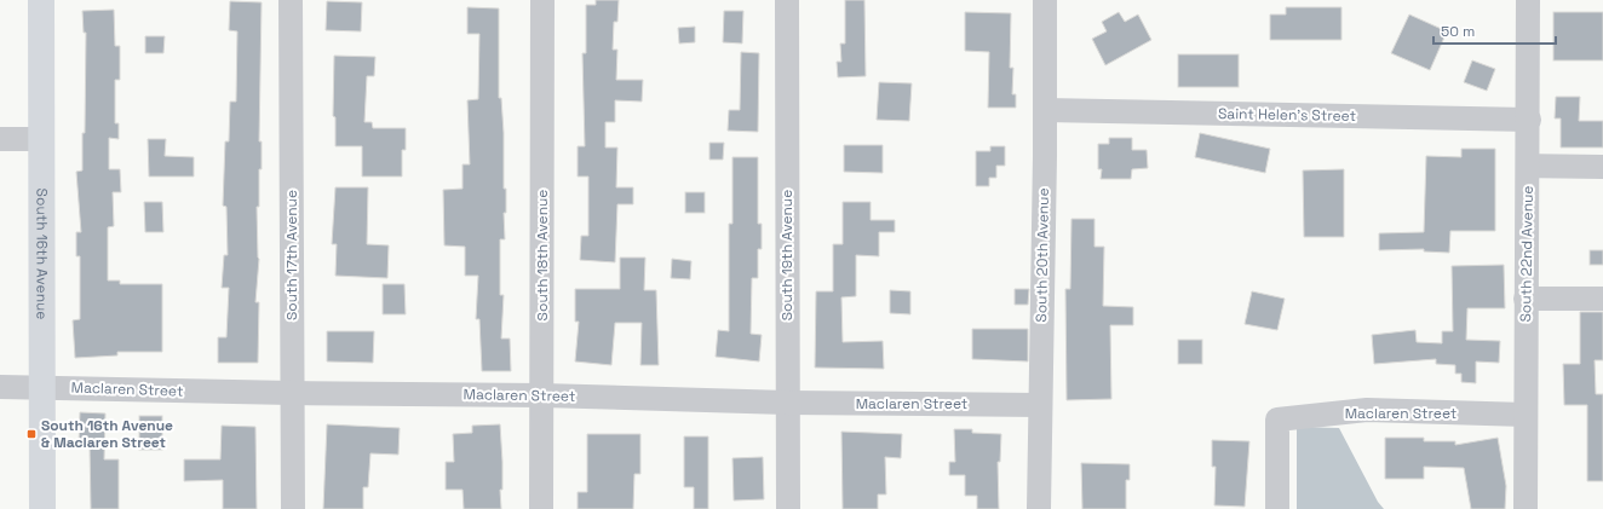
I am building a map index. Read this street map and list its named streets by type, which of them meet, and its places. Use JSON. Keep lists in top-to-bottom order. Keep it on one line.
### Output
{"streets":{"main road":["South 16th Avenue"],"street":["Saint Helen's Street","South 22nd Avenue","South 17th Avenue","South 18th Avenue","South 19th Avenue","South 20th Avenue","Maclaren Street"]},"crossings":[["Saint Helen's Street","South 22nd Avenue"],["Saint Helen's Street","South 20th Avenue"],["South 22nd Avenue","Maclaren Street"],["South 16th Avenue","Maclaren Street"],["South 17th Avenue","Maclaren Street"],["South 18th Avenue","Maclaren Street"],["South 19th Avenue","Maclaren Street"],["South 20th Avenue","Maclaren Street"]],"places":{"transit":["South 16th Avenue & Maclaren Street"]},"scale_bar":"50 m"}
